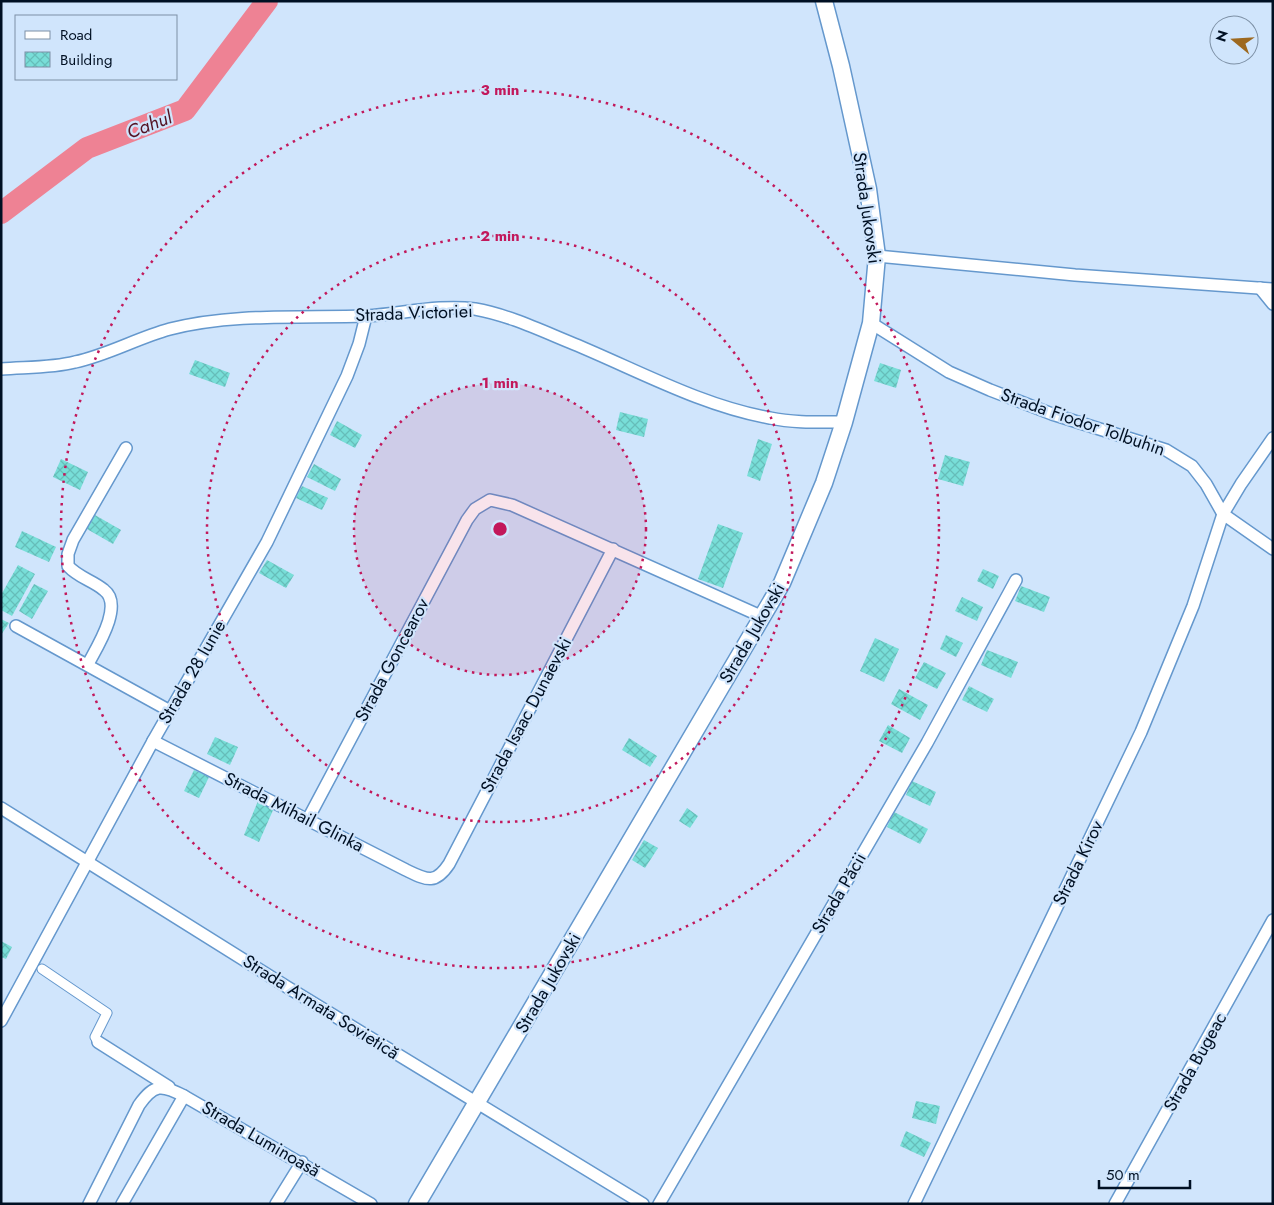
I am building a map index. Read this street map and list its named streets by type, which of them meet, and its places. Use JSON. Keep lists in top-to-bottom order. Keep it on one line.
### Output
{"streets":{"main road":["Strada Jukovski"],"street":["Strada Victoriei","Strada Fiodor Tolbuhin","Strada Goncearov","Strada 28 Iunie","Strada Isaac Dunaevski","Strada Mihail Glinka","Strada Kirov","Strada Păcii","Strada Armata Sovietică","Strada Bugeac","Strada Luminoasă"]},"crossings":[["Strada Jukovski","Strada Victoriei"],["Strada Jukovski","Strada Fiodor Tolbuhin"],["Strada Jukovski","Strada Armata Sovietică"],["Strada Victoriei","Strada 28 Iunie"],["Strada Fiodor Tolbuhin","Strada Kirov"],["Strada Goncearov","Strada Isaac Dunaevski"],["Strada Goncearov","Strada Mihail Glinka"],["Strada 28 Iunie","Strada Mihail Glinka"],["Strada 28 Iunie","Strada Armata Sovietică"],["Strada Isaac Dunaevski","Strada Mihail Glinka"]],"water":["Cahul"],"legend":["Road","Building"],"scale_bar":"50 m","north":"left","rings":["3 min","2 min","1 min"]}
